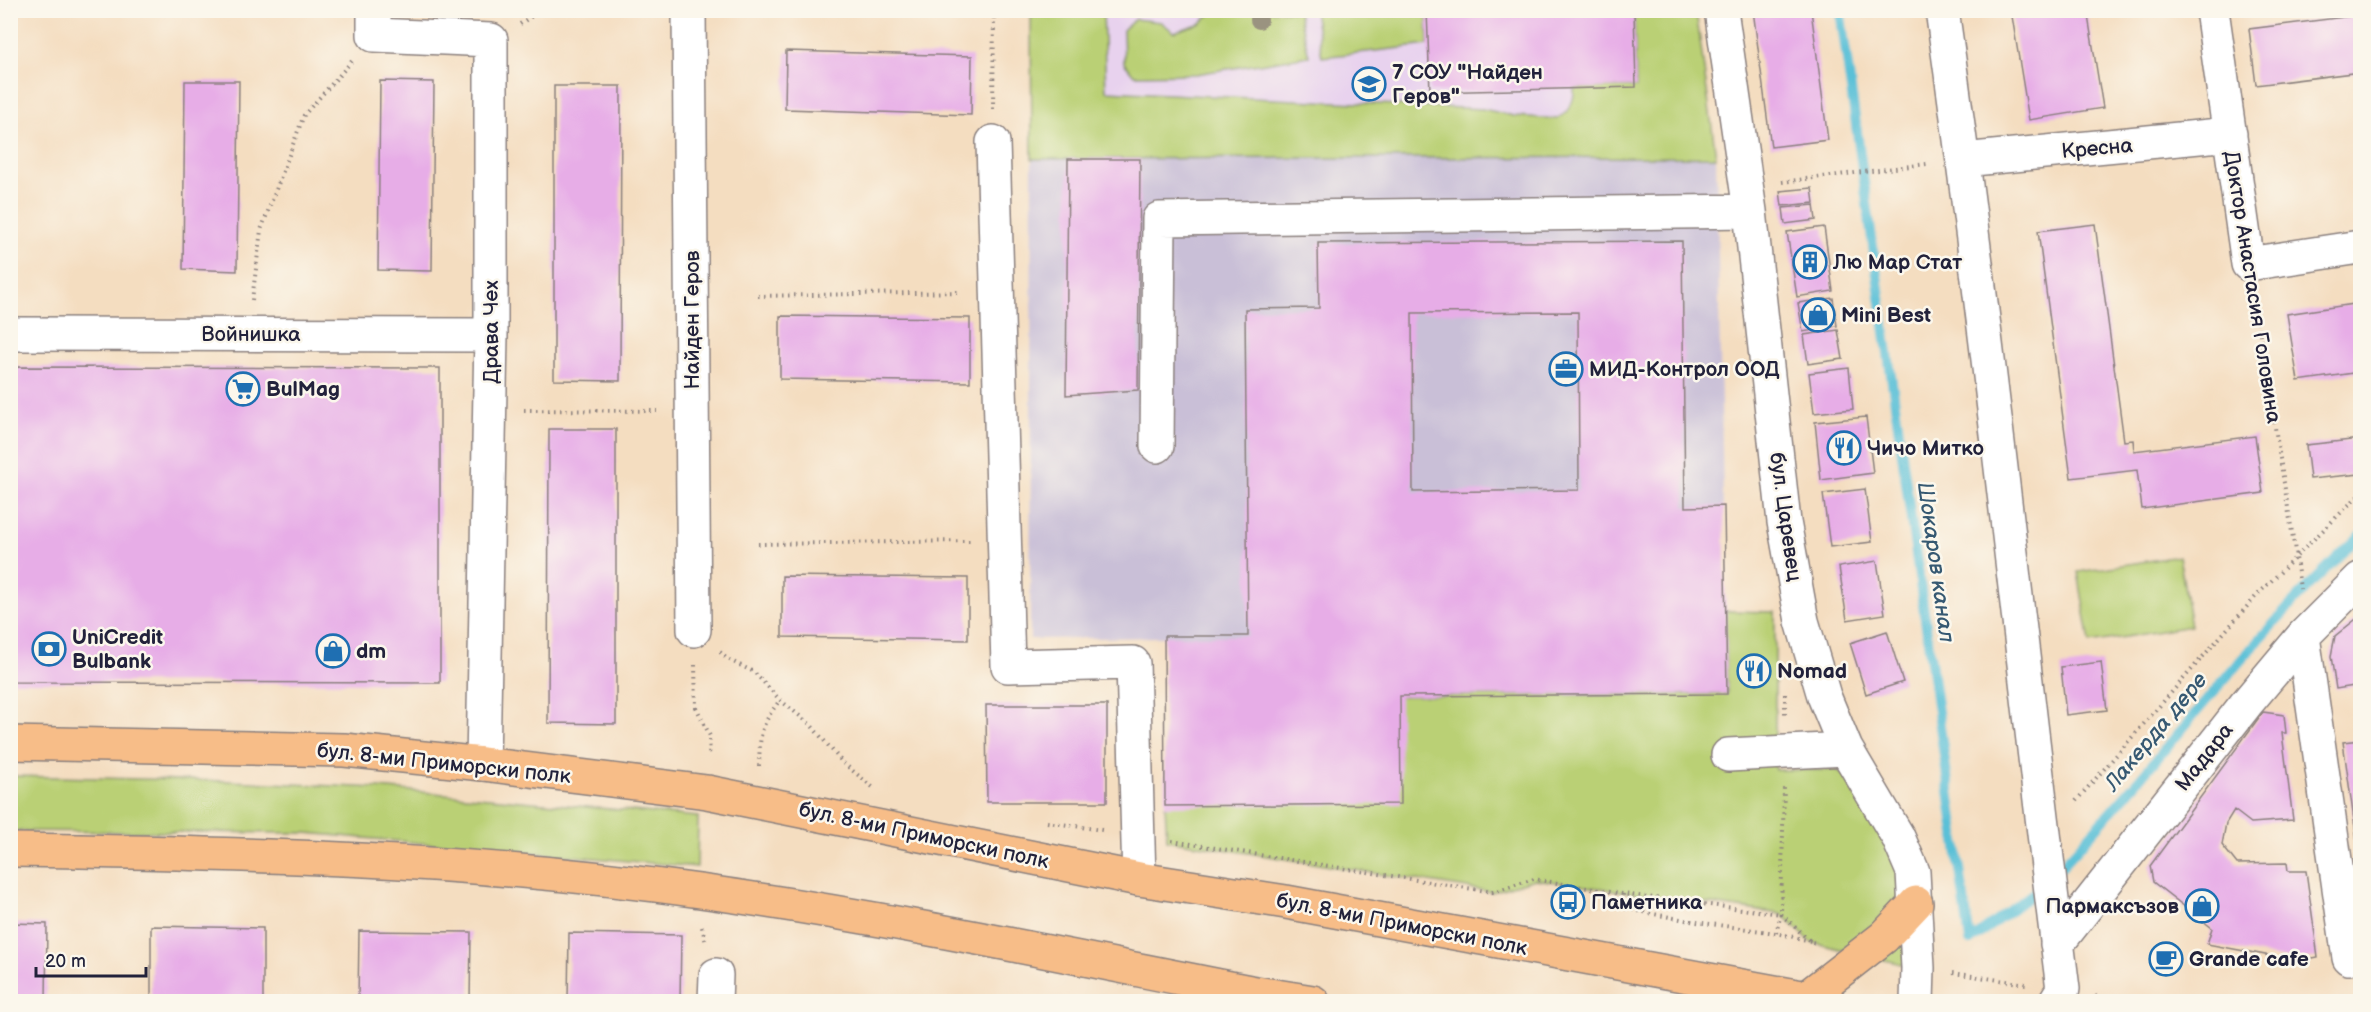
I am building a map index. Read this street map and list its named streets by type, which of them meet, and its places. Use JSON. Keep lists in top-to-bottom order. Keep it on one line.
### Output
{"streets":{"main road":["бул. 8-ми Приморски полк"],"street":["Кресна","Доктор Анастасия Головина","Найден Геров","Драва Чех","Войнишка","бул. Царевец","Мадара"]},"crossings":[["Кресна","Доктор Анастасия Головина"],["Драва Чех","Войнишка"],["Драва Чех","бул. 8-ми Приморски полк"]],"water":["Шокаров канал","Лакерда дере"],"places":{"school or university":["7 СОУ \"Найден Геров\""],"building":["Лю Мар Стат"],"shop":["Mini Best","dm","Пармаксъзов"],"office":["МИД-Контрол ООД"],"supermarket":["BulMag"],"restaurant":["Чичо Митко","Nomad"],"bank":["UniCredit Bulbank"],"bus stop":["Паметника"],"cafe":["Grande cafe"]},"scale_bar":"20 m"}
